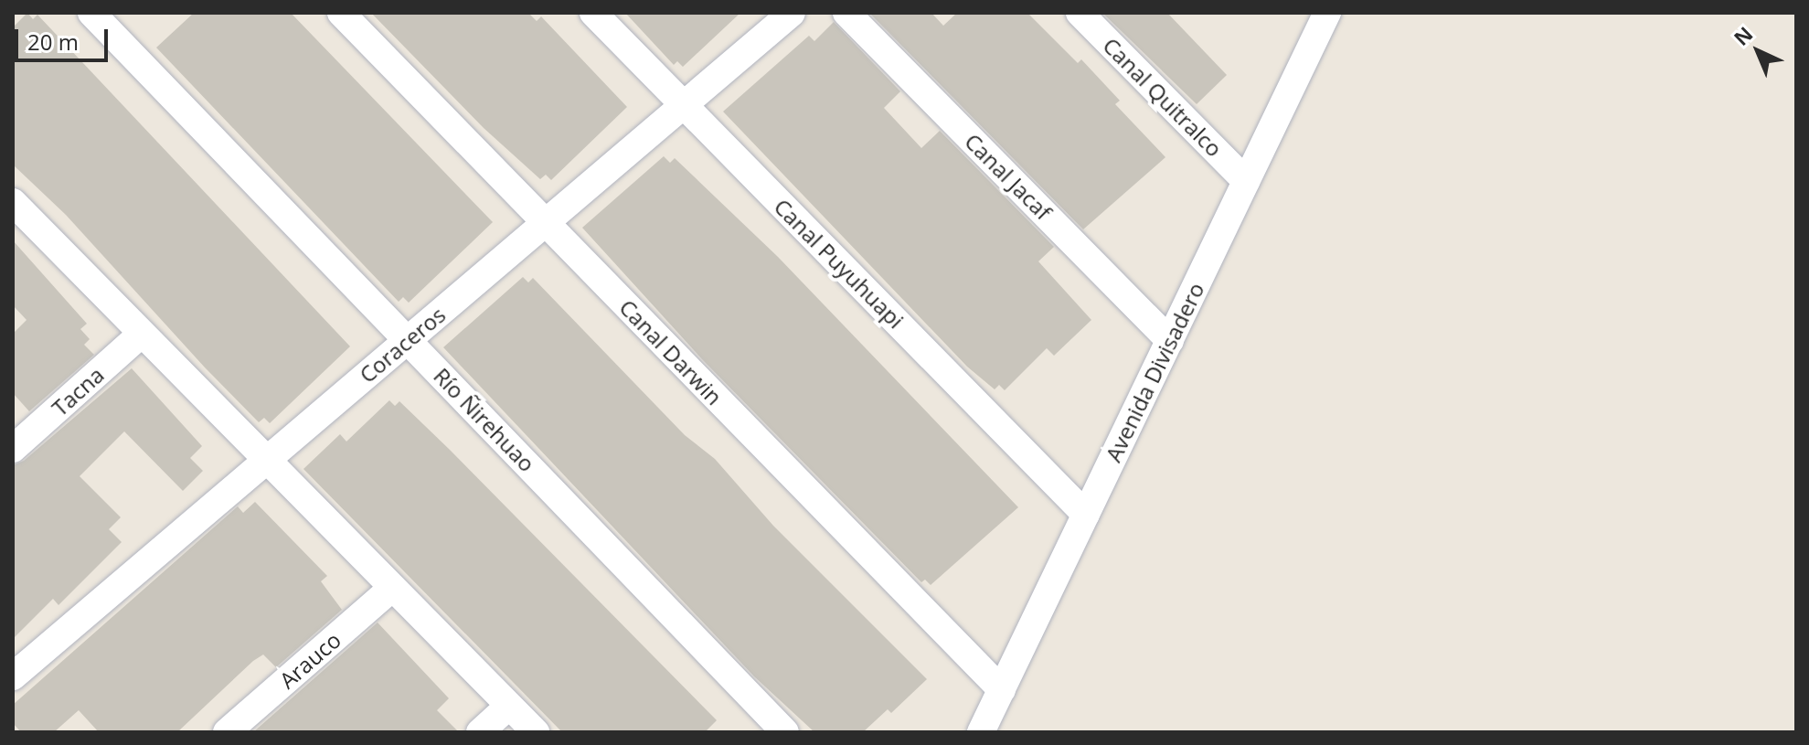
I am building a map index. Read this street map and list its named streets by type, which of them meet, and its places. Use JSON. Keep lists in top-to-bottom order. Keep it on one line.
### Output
{"streets":{"street":["Canal Quitralco","Canal Jacaf","Canal Puyuhuapi","Coraceros","Canal Darwin","Avenida Divisadero","Tacna","Río Ñirehuao","Arauco"]},"crossings":[["Canal Quitralco","Avenida Divisadero"],["Canal Jacaf","Avenida Divisadero"],["Canal Puyuhuapi","Coraceros"],["Canal Puyuhuapi","Avenida Divisadero"],["Coraceros","Canal Darwin"],["Coraceros","Río Ñirehuao"],["Canal Darwin","Avenida Divisadero"]],"scale_bar":"20 m","north":"top left"}
